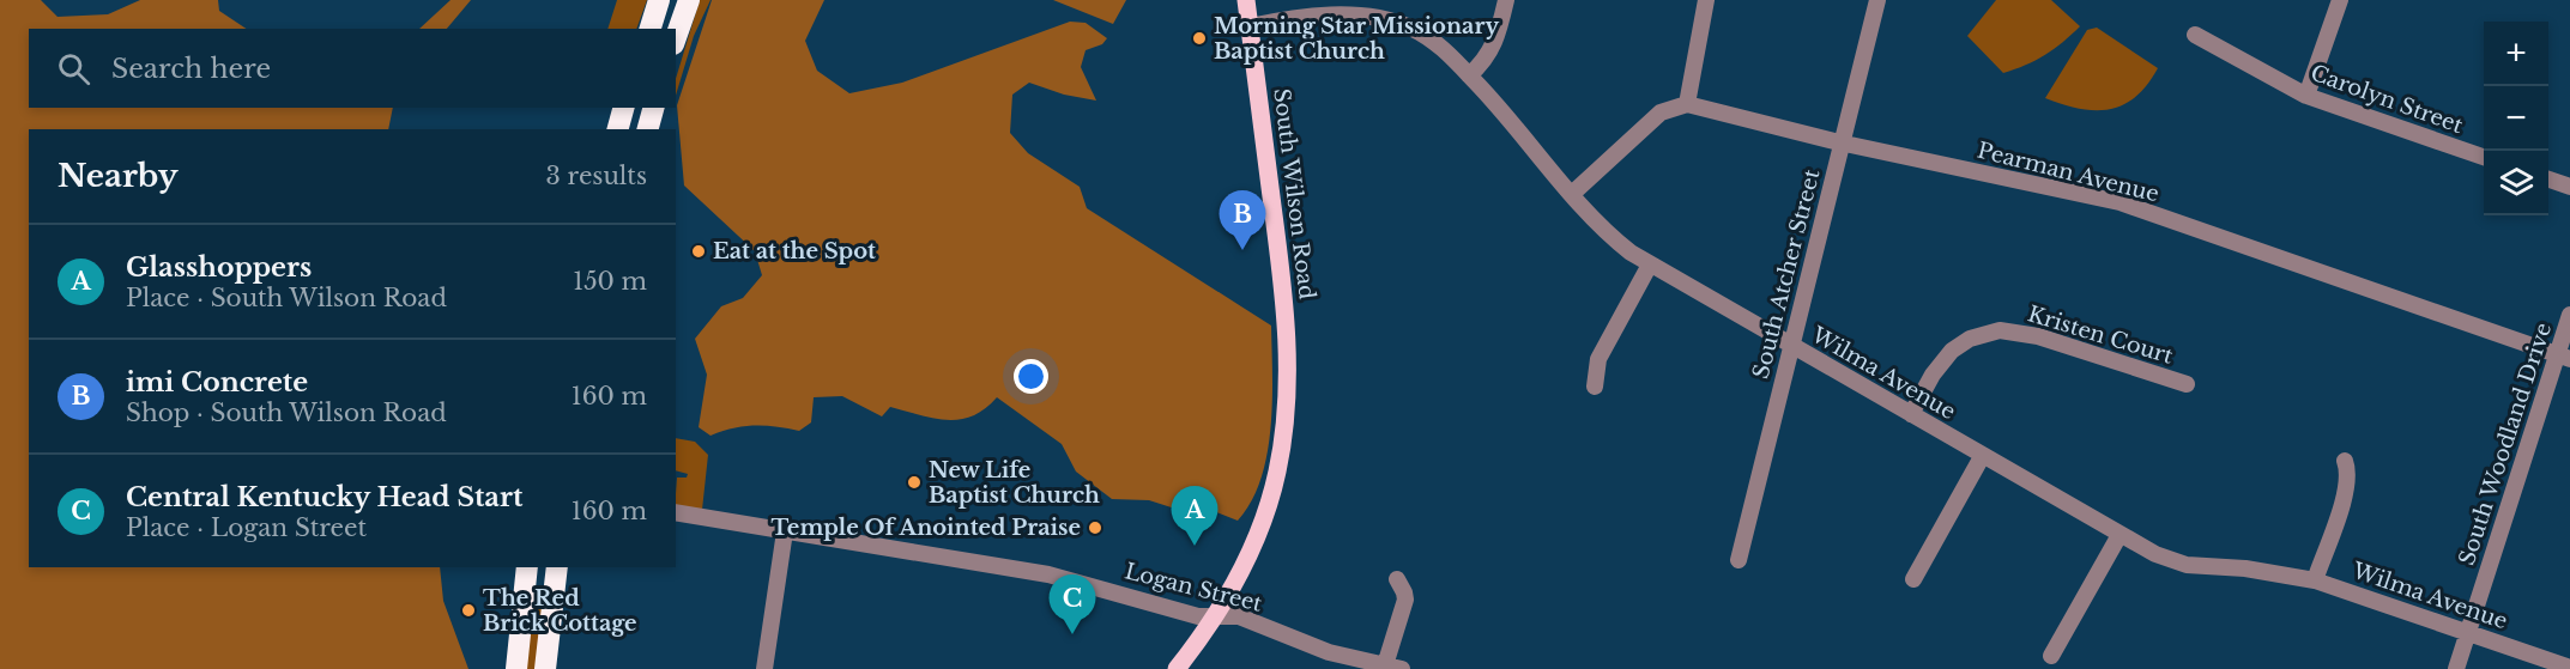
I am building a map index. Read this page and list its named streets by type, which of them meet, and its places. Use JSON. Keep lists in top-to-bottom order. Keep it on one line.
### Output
{"streets":{"main road":["South Wilson Road"],"street":["Carolyn Street","Pearman Avenue","South Atcher Street","Kristen Court","Wilma Avenue","South Woodland Drive","Logan Street"]},"crossings":[["Pearman Avenue","South Atcher Street"],["Pearman Avenue","South Woodland Drive"],["South Wilson Road","Wilma Avenue"],["South Wilson Road","Logan Street"],["South Atcher Street","Wilma Avenue"],["Kristen Court","Wilma Avenue"],["Wilma Avenue","South Woodland Drive"]],"places":["Morning Star Missionary Baptist Church","Eat at the Spot","New Life Baptist Church","Temple Of Anointed Praise","The Red Brick Cottage"],"page":{"map_buttons":["+","−"],"search":"Search here","heading":["Nearby","3 results"],"pins":["B","A","C"],"list":[{"mark":"A","name":"Glasshoppers","note":"Place · South Wilson Road","value":"150 m"},{"mark":"B","name":"imi Concrete","note":"Shop · South Wilson Road","value":"160 m"},{"mark":"C","name":"Central Kentucky Head Start","note":"Place · Logan Street","value":"160 m"}]}}
